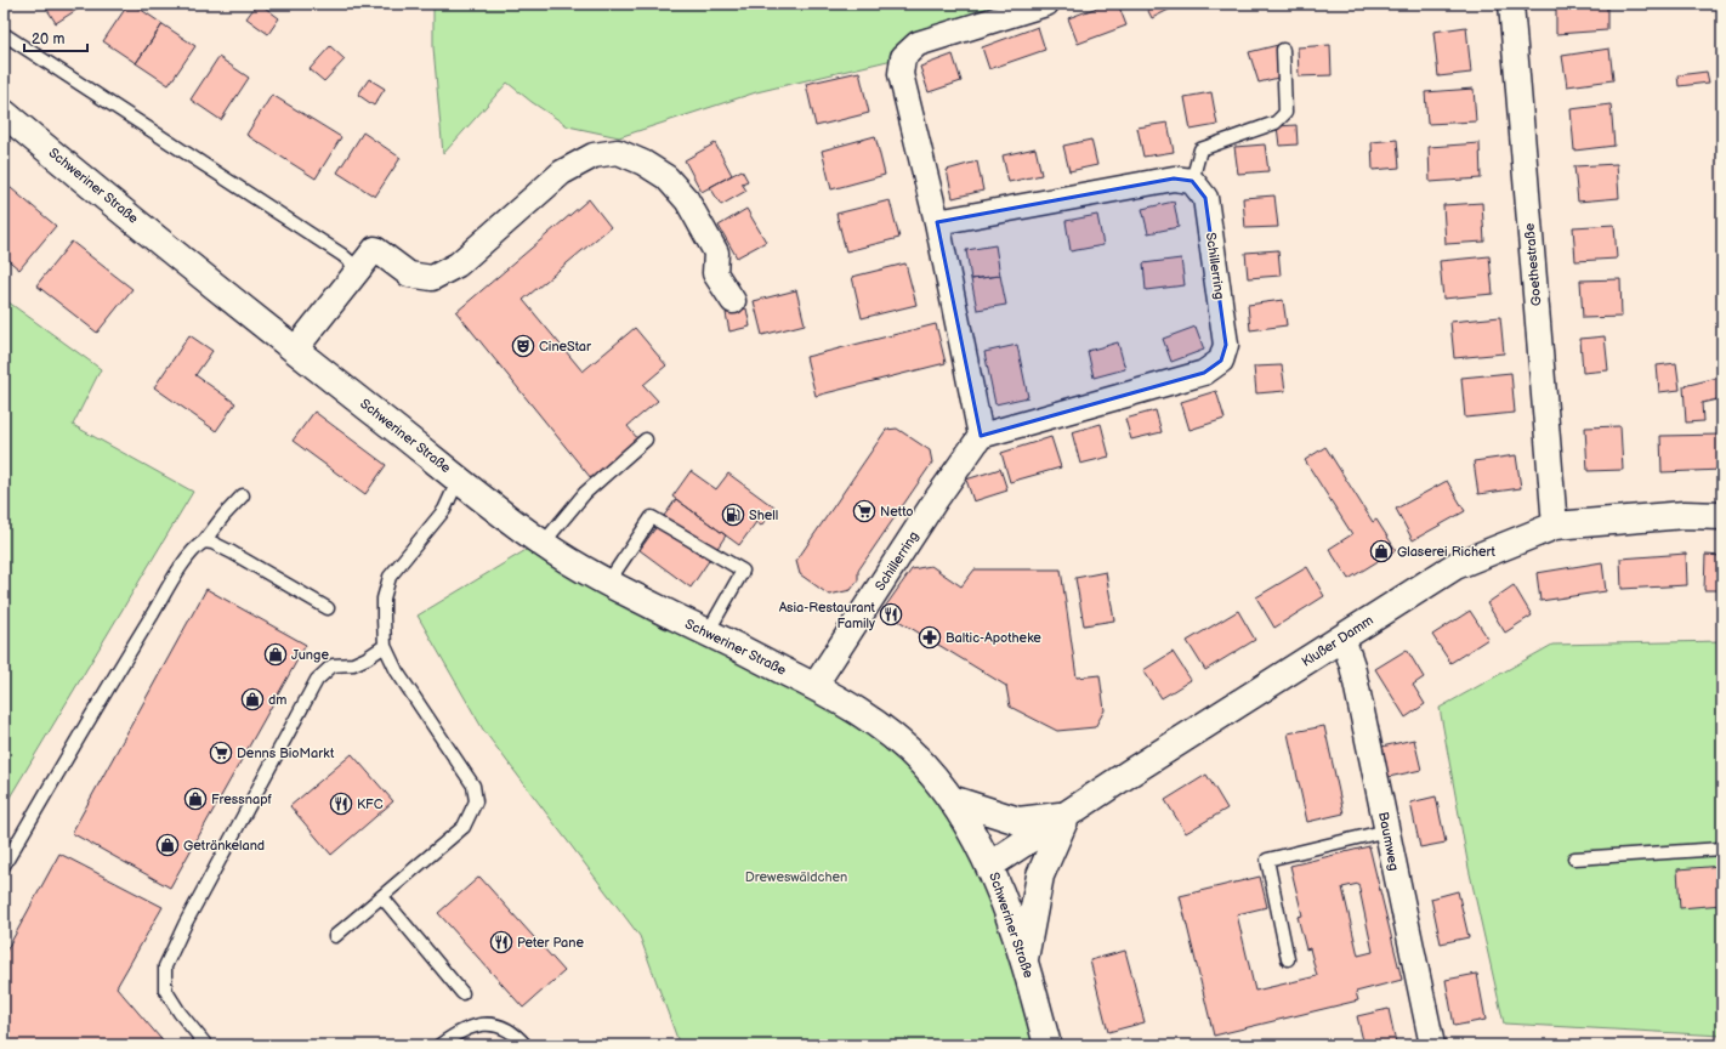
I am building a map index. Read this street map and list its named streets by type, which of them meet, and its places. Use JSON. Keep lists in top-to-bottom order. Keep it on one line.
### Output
{"streets":{"main road":["Schweriner Straße","Klußer Damm"],"street":["Goethestraße","Schillerring","Baumweg"]},"crossings":[["Schweriner Straße","Schillerring"],["Schweriner Straße","Klußer Damm"],["Goethestraße","Klußer Damm"],["Klußer Damm","Baumweg"]],"parks":["Dreweswäldchen"],"places":{"theatre":["CineStar"],"supermarket":["Netto","Denns BioMarkt"],"fuel station":["Shell"],"shop":["Glaserei Richert","Junge","dm","Fressnapf","Getränkeland"],"restaurant":["Asia-Restaurant Family","KFC","Peter Pane"],"pharmacy":["Baltic-Apotheke"]},"scale_bar":"20 m"}
